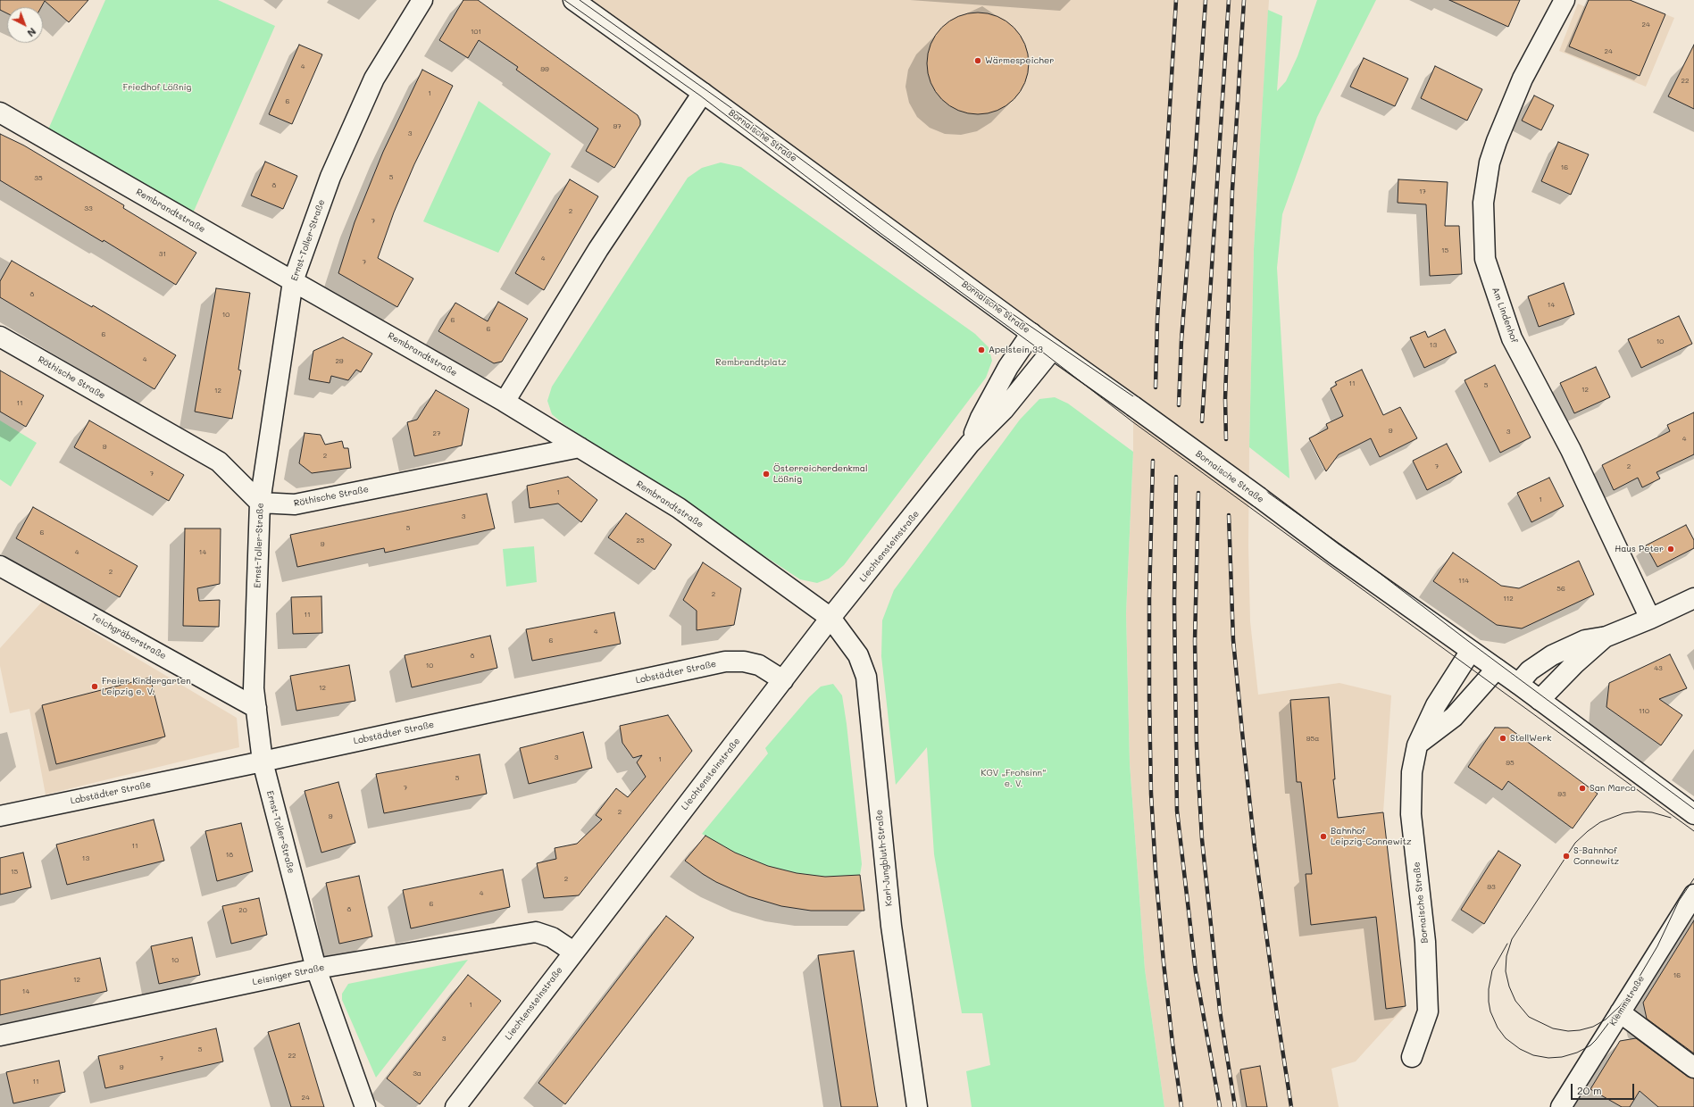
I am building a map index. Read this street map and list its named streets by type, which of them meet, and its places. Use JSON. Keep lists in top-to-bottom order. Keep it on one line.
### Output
{"streets":{"street":["Bornaische Straße","Rembrandtstraße","Ernst-Toller-Straße","Am Lindenhof","Röthische Straße","Liechtensteinstraße","Teichgräberstraße","Lobstädter Straße","Karl-Jungbluth-Straße","Leisniger Straße","Klemmstraße"]},"crossings":[["Bornaische Straße","Liechtensteinstraße"],["Rembrandtstraße","Ernst-Toller-Straße"],["Rembrandtstraße","Röthische Straße"],["Rembrandtstraße","Liechtensteinstraße"],["Rembrandtstraße","Karl-Jungbluth-Straße"],["Ernst-Toller-Straße","Röthische Straße"],["Ernst-Toller-Straße","Teichgräberstraße"],["Ernst-Toller-Straße","Lobstädter Straße"],["Ernst-Toller-Straße","Leisniger Straße"],["Liechtensteinstraße","Lobstädter Straße"],["Liechtensteinstraße","Karl-Jungbluth-Straße"],["Liechtensteinstraße","Leisniger Straße"]],"parks":["Friedhof Lößnig","Rembrandtplatz","KGV „Frohsinn“ e. V."],"places":["Wärmespeicher","Apelstein 33","Österreicherdenkmal Lößnig","Haus Peter","Freier Kindergarten Leipzig e. V.","StellWerk","San Marco","Bahnhof Leipzig-Connewitz","S-Bahnhof Connewitz"],"house_numbers":["24","101","24","4","99","22","1","6","97","3","16","5","35","8","17","33","2","7","15","31","4","7","8","14","10","6","6","6","10","13","4","29","11","5","12","12","11","9","3","27","4","9","2","7","2","7","1","1","3","5","6","25","9","4","14","2","114","56","2","112","11","4","6","8","10","43","12","110","95a","3","1","95","5","7","93","2","9","11","18","13","15","2","93","4","6","8","20","10","16","12","14","1","3","5","22","7","9","3a","11","24"],"scale_bar":"20 m","north":"bottom right"}
